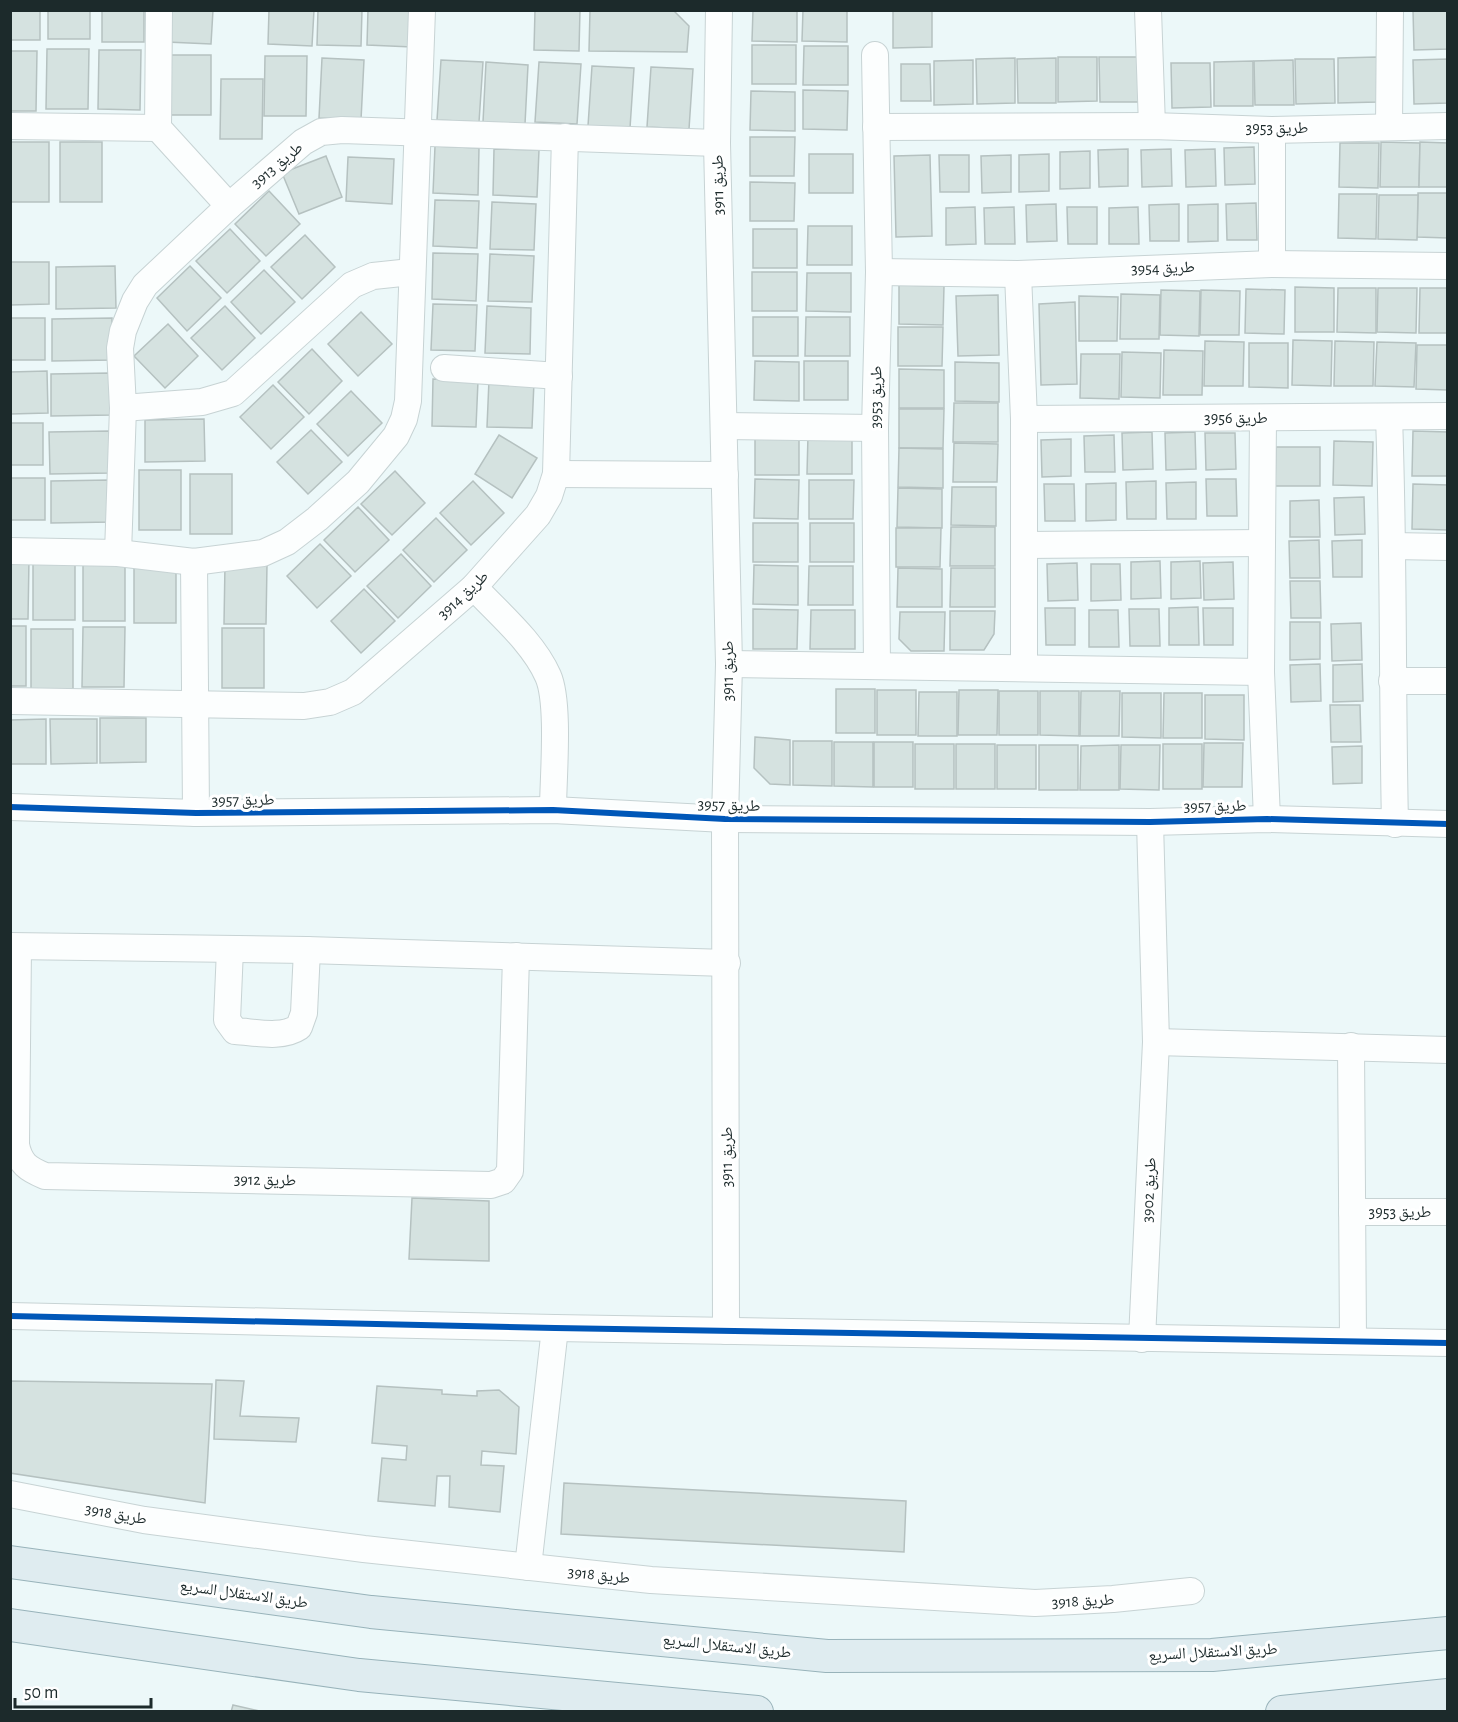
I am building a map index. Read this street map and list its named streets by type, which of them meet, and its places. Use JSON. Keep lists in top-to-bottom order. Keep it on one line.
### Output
{"streets":{"main road":["طريق الاستقلال السريع"],"street":["طريق 3953","طريق 3913","طريق 3911","طريق 3954","طريق 3956","طريق 3914","طريق 3957","طريق 3912","طريق 3902","طريق 3918"]},"crossings":[["طريق 3953","طريق 3954"],["طريق 3913","طريق 3911"],["طريق 3913","طريق 3914"],["طريق 3911","طريق 3957"],["طريق 3911","طريق 3912"],["طريق 3957","طريق 3902"]],"scale_bar":"50 m"}
